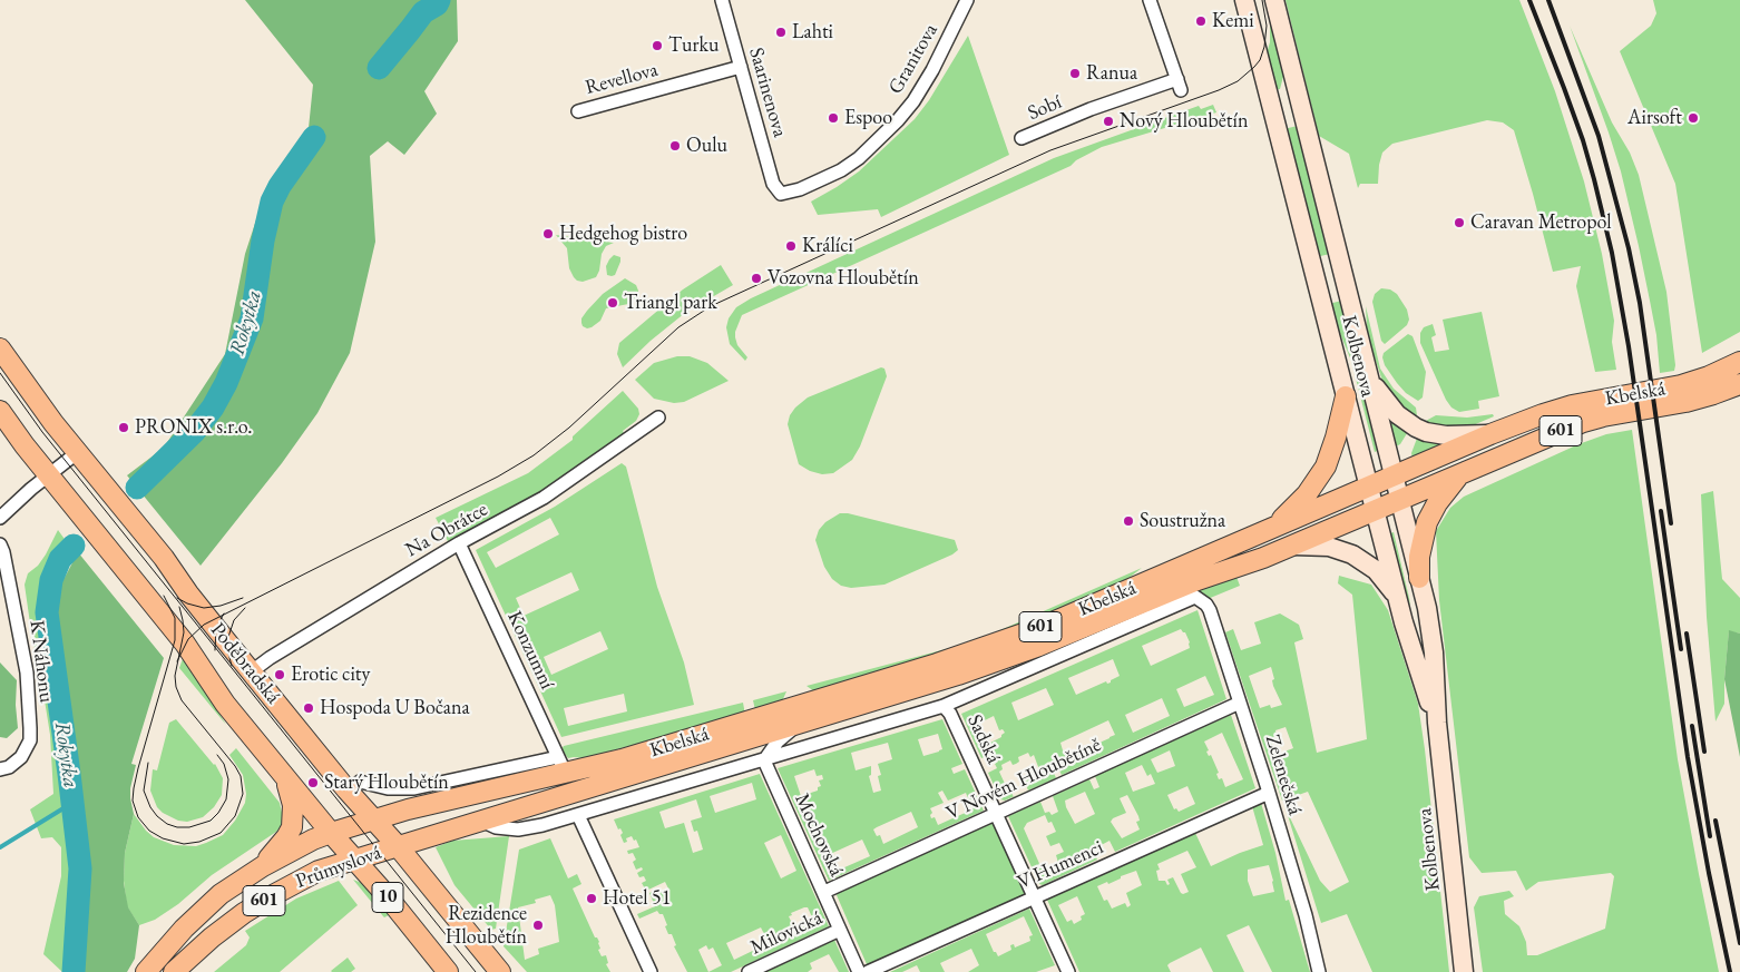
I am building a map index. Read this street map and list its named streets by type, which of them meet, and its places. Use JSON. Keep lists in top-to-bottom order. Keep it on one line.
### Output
{"streets":{"main road":["Kolbenova","Kbelská","601","Poděbradská","Průmyslová","10"],"street":["Granitova","Revellova","Saarinenova","Sobí","Na Obrátce","Konzumní","K Náhonu","Sadská","Zelenečská","V Novém Hloubětíně","Mochovská","V Humenci","Milovická"]},"crossings":[["Granitova","Saarinenova"],["Revellova","Saarinenova"],["Kolbenova","Kbelská"],["Kbelská","Konzumní"],["Kbelská","Poděbradská"],["Kbelská","Sadská"],["Kbelská","Zelenečská"],["Kbelská","Mochovská"],["Kbelská","Průmyslová"],["Na Obrátce","Konzumní"],["Na Obrátce","Poděbradská"],["Poděbradská","Průmyslová"],["Sadská","V Novém Hloubětíně"],["Sadská","V Humenci"],["Zelenečská","V Novém Hloubětíně"],["Zelenečská","V Humenci"],["V Novém Hloubětíně","Mochovská"],["Mochovská","Milovická"]],"water":["Rokytka"],"places":["Kemi","Lahti","Turku","Ranua","Espoo","Airsoft","Nový Hloubětín","Oulu","Caravan Metropol","Hedgehog bistro","Králíci","Vozovna Hloubětín","Triangl park","PRONIX s.r.o.","Soustružna","Erotic city","Hospoda U Bočana","Starý Hloubětín","Hotel 51","Rezidence Hloubětín"]}
